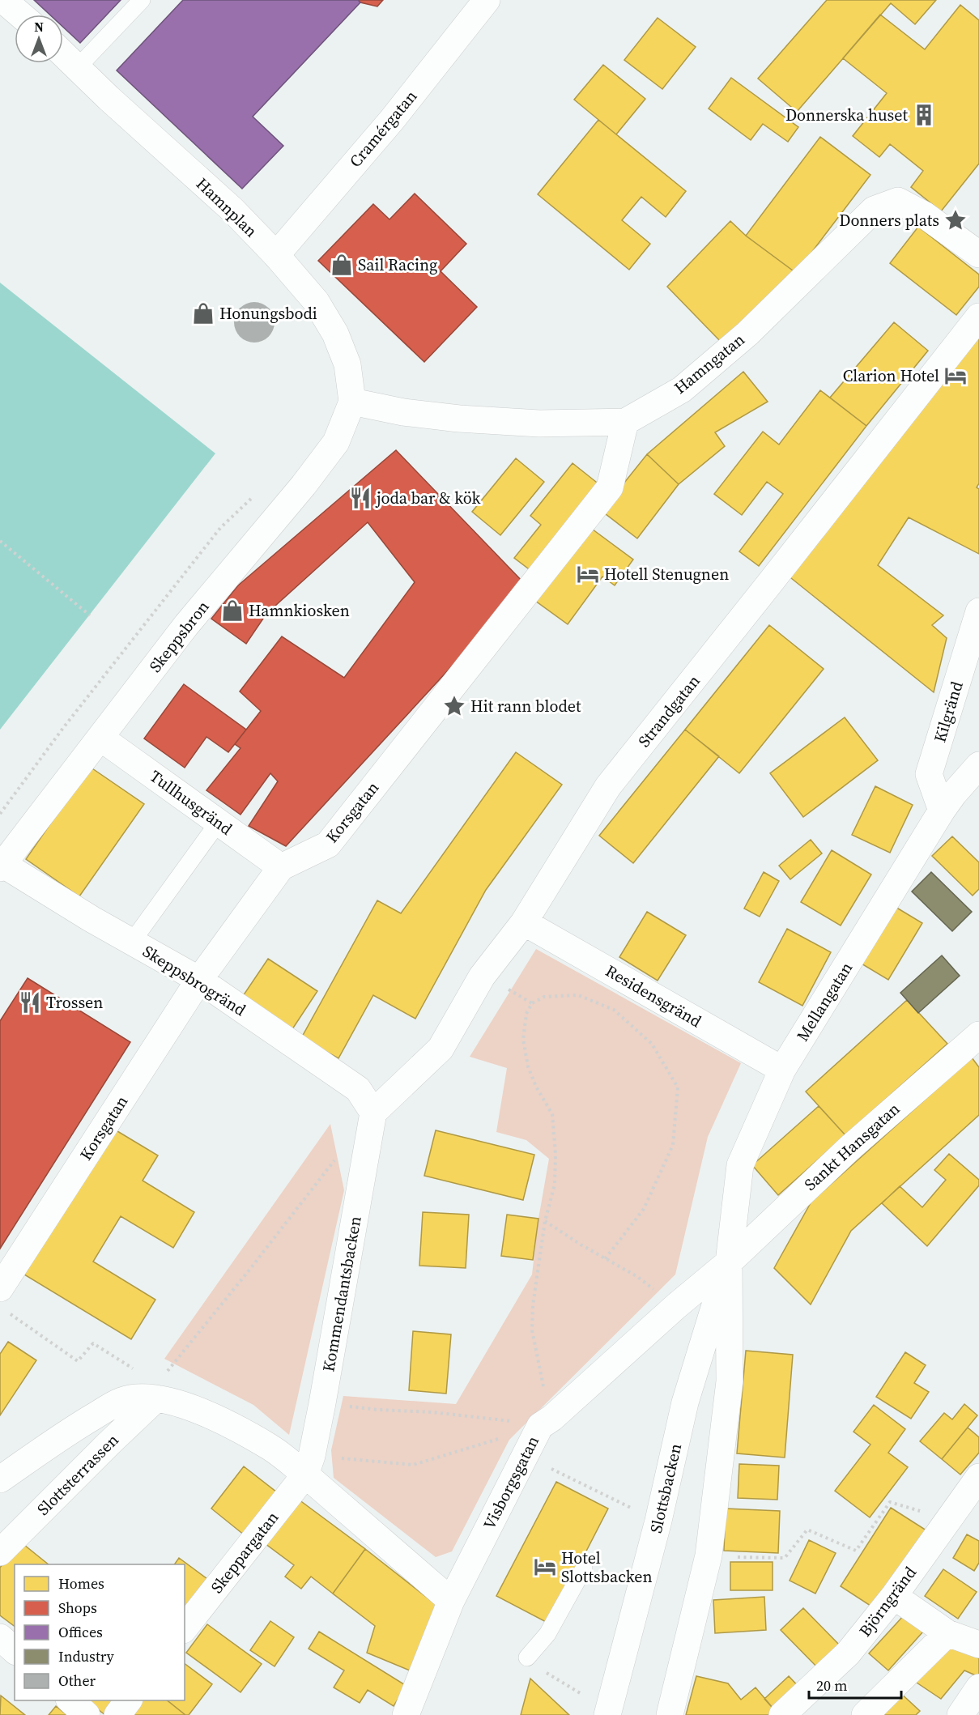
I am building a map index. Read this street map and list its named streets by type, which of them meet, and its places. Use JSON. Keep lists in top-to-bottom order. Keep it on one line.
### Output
{"streets":{"street":["Cramérgatan","Hamnplan","Hamngatan","Skeppsbron","Strandgatan","Kilgränd","Tullhusgränd","Korsgatan","Skeppsbrogränd","Residensgränd","Mellangatan","Sankt Hansgatan","Kommendantsbacken","Slottsterrassen","Visborgsgatan","Slottsbacken","Skeppargatan","Björngränd"]},"crossings":[["Cramérgatan","Hamnplan"],["Hamnplan","Hamngatan"],["Hamnplan","Skeppsbron"],["Hamngatan","Skeppsbron"],["Hamngatan","Korsgatan"],["Skeppsbron","Tullhusgränd"],["Skeppsbron","Skeppsbrogränd"],["Strandgatan","Skeppsbrogränd"],["Strandgatan","Residensgränd"],["Strandgatan","Kommendantsbacken"],["Kilgränd","Mellangatan"],["Tullhusgränd","Korsgatan"],["Korsgatan","Skeppsbrogränd"],["Skeppsbrogränd","Kommendantsbacken"],["Residensgränd","Mellangatan"],["Mellangatan","Sankt Hansgatan"],["Mellangatan","Visborgsgatan"],["Mellangatan","Slottsbacken"],["Sankt Hansgatan","Visborgsgatan"],["Sankt Hansgatan","Slottsbacken"],["Kommendantsbacken","Skeppargatan"],["Visborgsgatan","Slottsbacken"]],"places":{"building":["Donnerska huset"],"place":["Donners plats","Hit rann blodet"],"shop":["Sail Racing","Honungsbodi","Hamnkiosken"],"hotel":["Clarion Hotel","Hotell Stenugnen","Hotel Slottsbacken"],"restaurant":["joda bar & kök","Trossen"]},"legend":["Homes","Shops","Offices","Industry","Other"],"scale_bar":"20 m","north":"top"}
